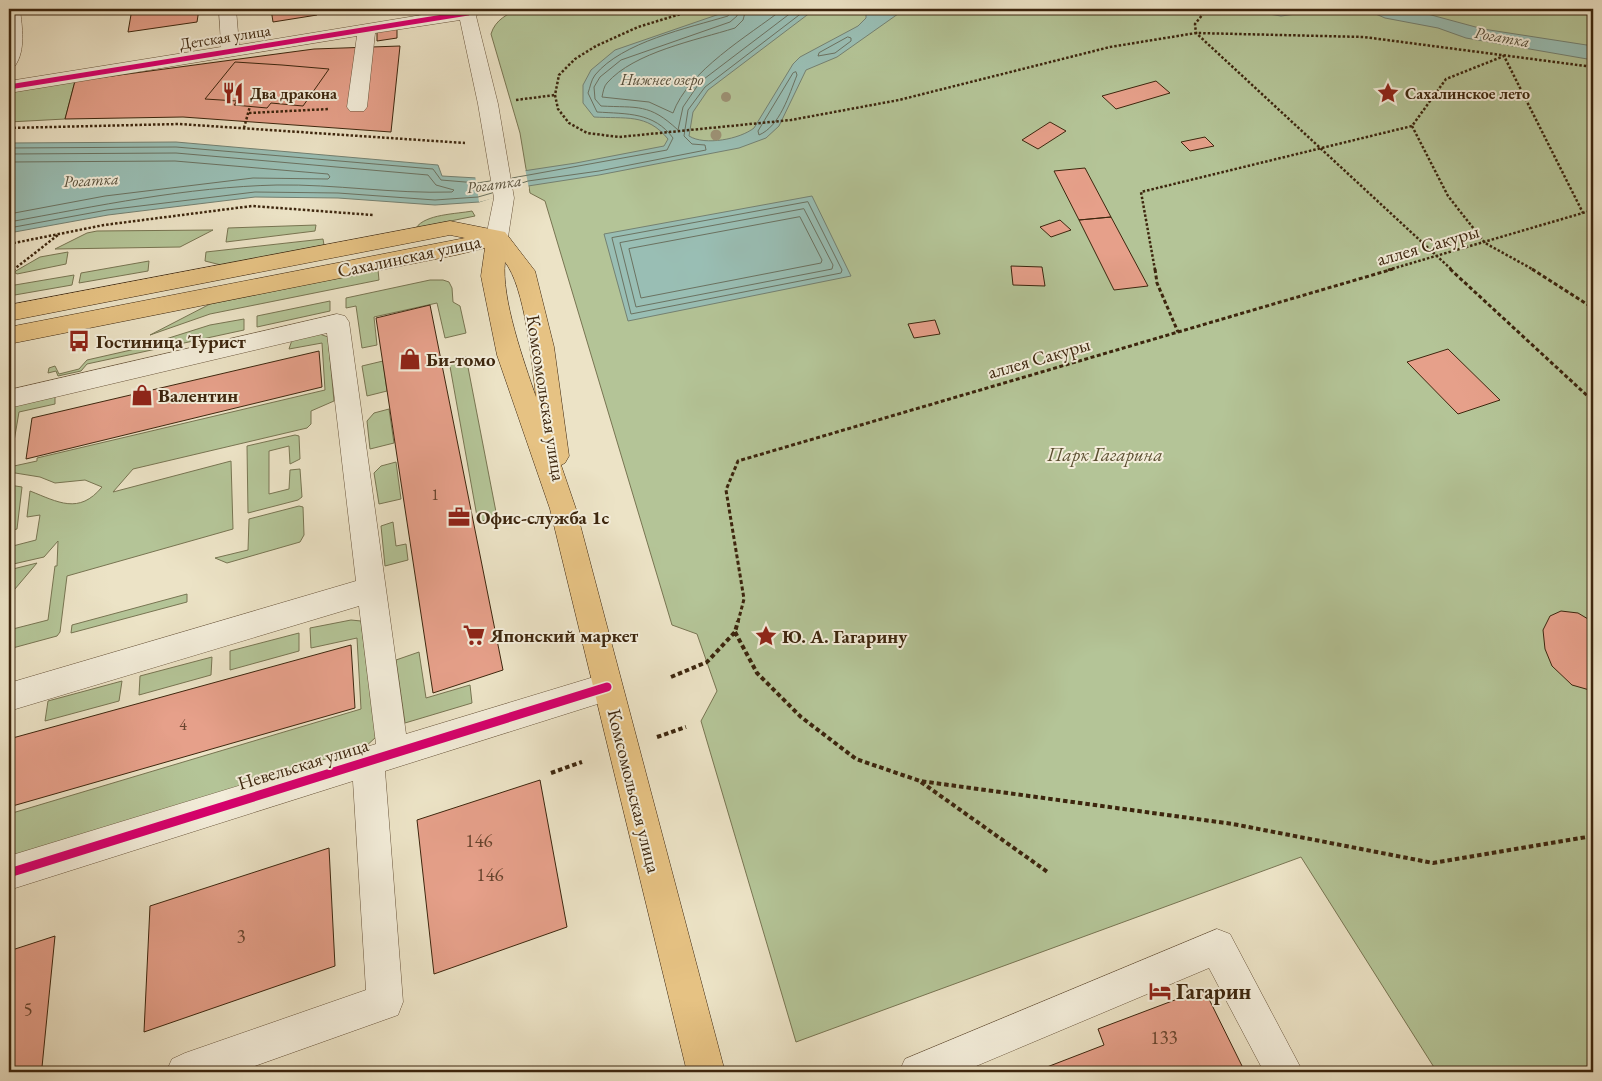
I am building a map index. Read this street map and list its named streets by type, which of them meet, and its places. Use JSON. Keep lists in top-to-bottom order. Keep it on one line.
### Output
{"streets":{"main road":["Сахалинская улица","Комсомольская улица"],"street":["Детская улица","Невельская улица"],"path":["аллея Сакуры"]},"crossings":[["Детская улица","Комсомольская улица"],["Сахалинская улица","Комсомольская улица"],["Комсомольская улица","Невельская улица"]],"water":["Рогатка","Нижнее озеро"],"parks":["Парк Гагарина"],"places":{"restaurant":["Два дракона"],"place":["Сахалинское лето","Ю. А. Гагарину"],"bus stop":["Гостиница Турист"],"shop":["Би-томо","Валентин"],"office":["Офис-служба 1с"],"supermarket":["Японский маркет"],"hotel":["Гагарин"]},"house_numbers":["1","4","146","146","3","5","133"]}
